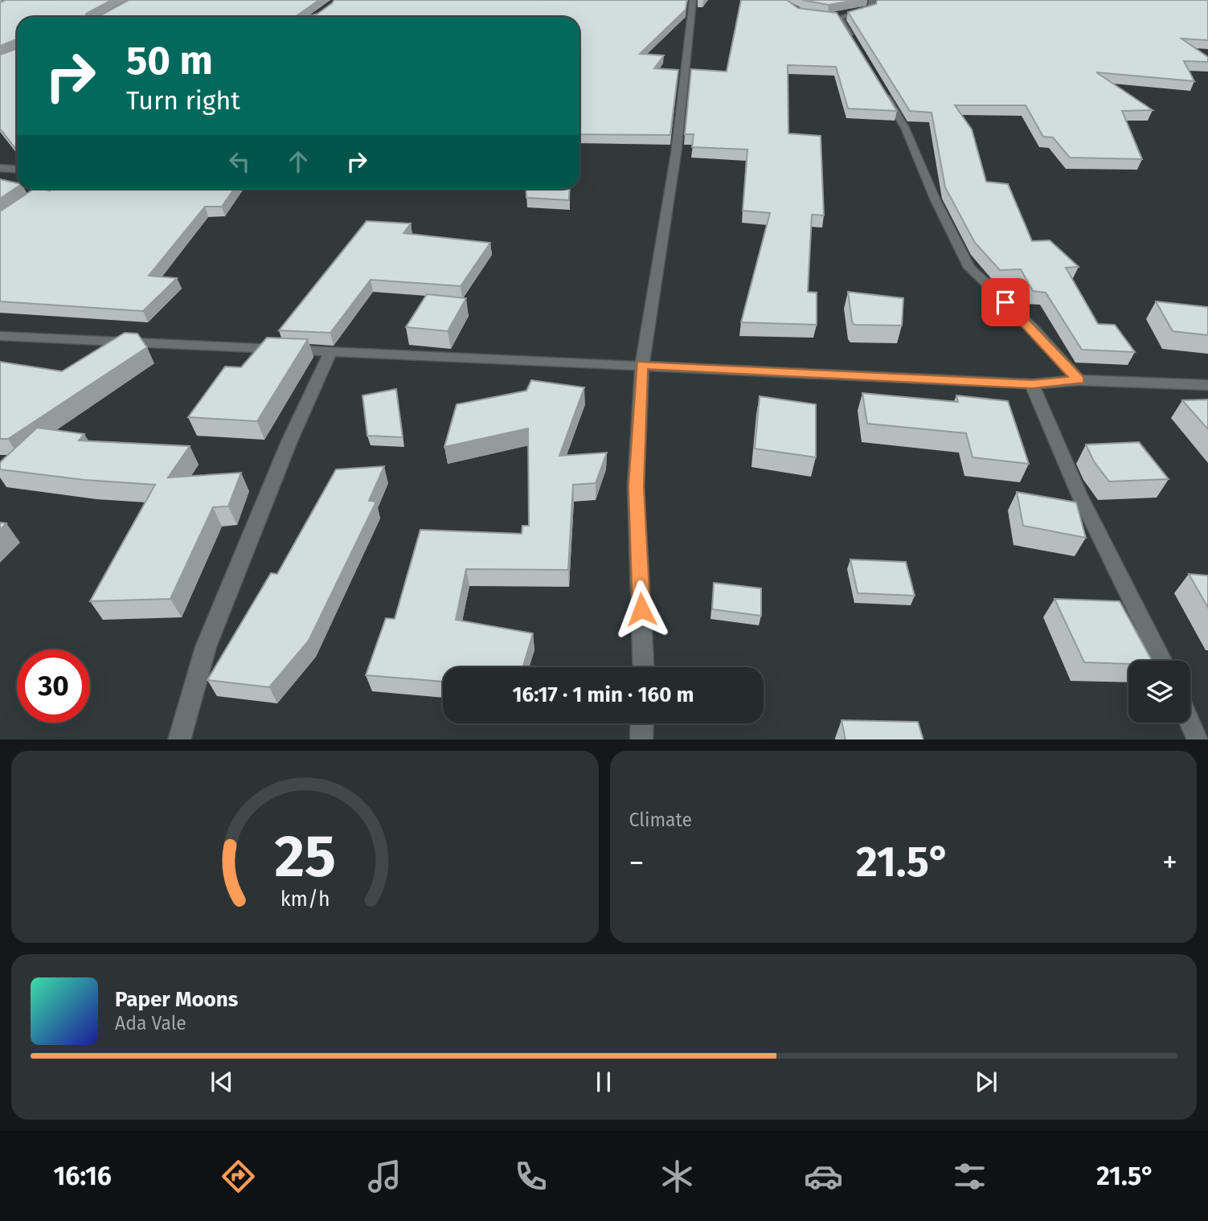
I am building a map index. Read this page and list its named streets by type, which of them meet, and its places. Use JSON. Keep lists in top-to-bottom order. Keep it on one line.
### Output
{"page":{"turn":["50 m","Turn right"],"limit":"30","trip":"16:17 · 1 min · 160 m","tile":"Climate","heat":["−","21.5°","+"],"song":["Paper Moons","Ada Vale"],"tabs":["16:16","21.5°"],"gauge":["25","km/h"]}}
